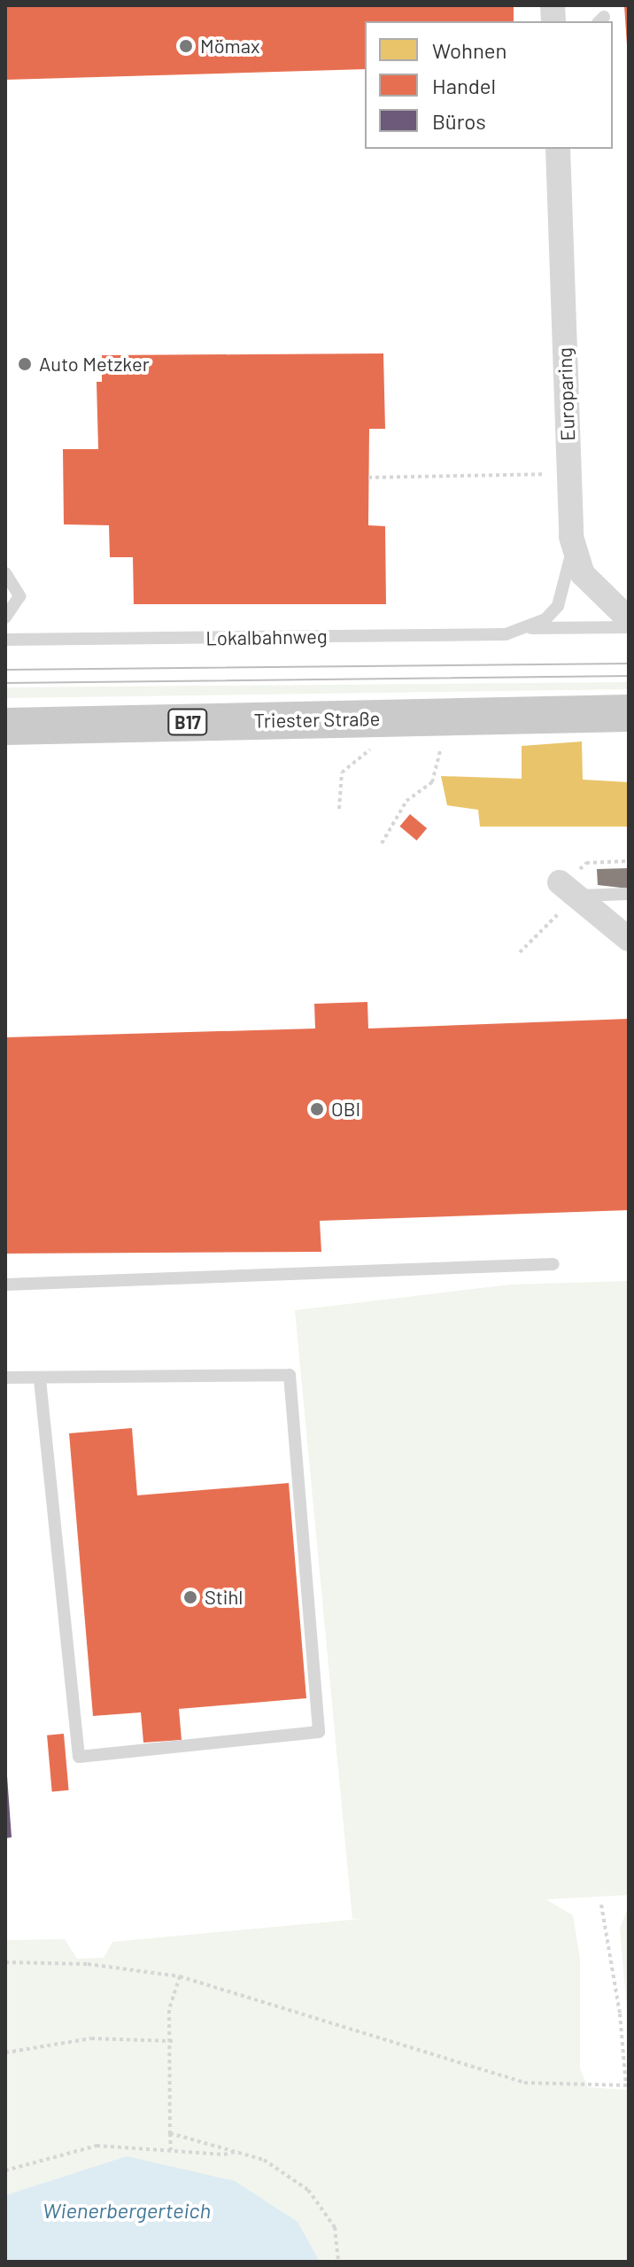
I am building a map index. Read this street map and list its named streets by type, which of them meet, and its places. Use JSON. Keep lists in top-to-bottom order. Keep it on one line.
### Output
{"streets":{"main road":["Triester Straße","B17"],"street":["Europaring"],"lane":["Lokalbahnweg"]},"water":["Wienerbergerteich"],"places":["Mömax","Auto Metzker","OBI","Stihl"],"legend":["Wohnen","Handel","Büros"]}
